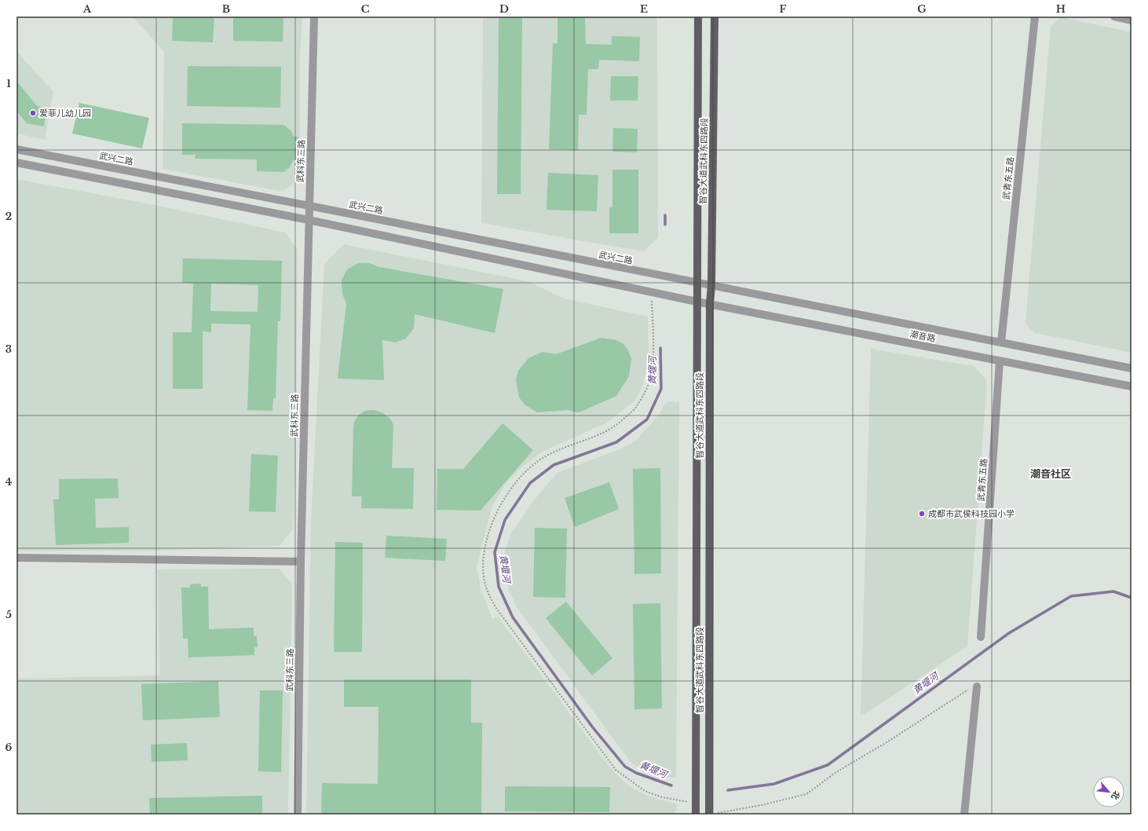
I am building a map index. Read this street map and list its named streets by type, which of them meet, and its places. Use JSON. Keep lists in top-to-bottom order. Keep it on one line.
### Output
{"streets":{"main road":["智谷大道武科东四路段"],"street":["武兴二路","武科东三路","武青东五路","潮音路"]},"crossings":[["武兴二路","武科东三路"],["武兴二路","智谷大道武科东四路段"],["武兴二路","潮音路"],["武科东三路","潮音路"],["智谷大道武科东四路段","潮音路"],["武青东五路","潮音路"]],"districts":["潮音社区"],"water":["黄堰河"],"places":["爱菲儿幼儿园","成都市武侯科技园小学"],"north":"bottom right","grid":{"columns":["A","B","C","D","E","F","G","H"],"rows":["1","2","3","4","5","6"]}}
